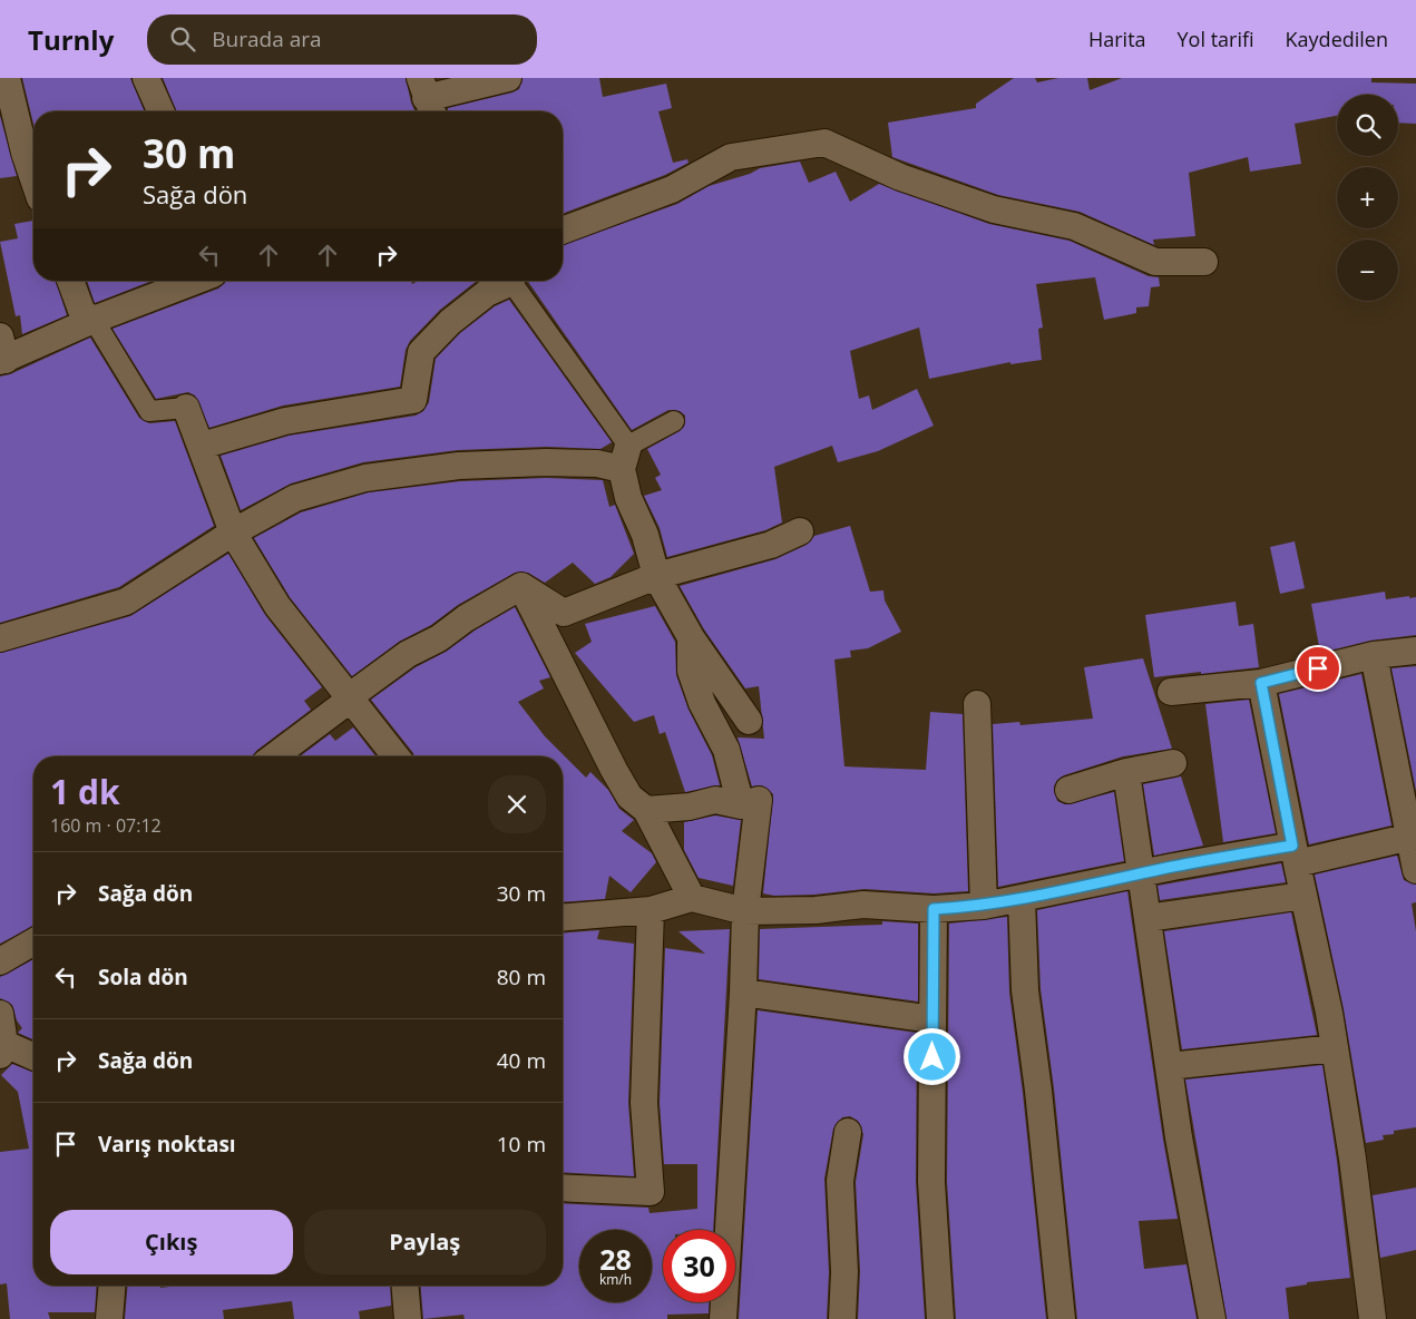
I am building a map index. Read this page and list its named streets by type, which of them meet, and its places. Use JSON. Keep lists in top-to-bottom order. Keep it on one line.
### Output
{"page":{"header":"Turnly","search":"Burada ara","nav":["Harita","Yol tarifi","Kaydedilen"],"map_buttons":["+","−"],"turn":["30 m","Sağa dön"],"heading":["1 dk","160 m · 07:12"],"list":[{"name":"Sağa dön","value":"30 m"},{"name":"Sola dön","value":"80 m"},{"name":"Sağa dön","value":"40 m"},{"name":"Varış noktası","value":"10 m"}],"buttons":["Çıkış","Paylaş"],"speed":"28 km/h","limit":"30"}}
